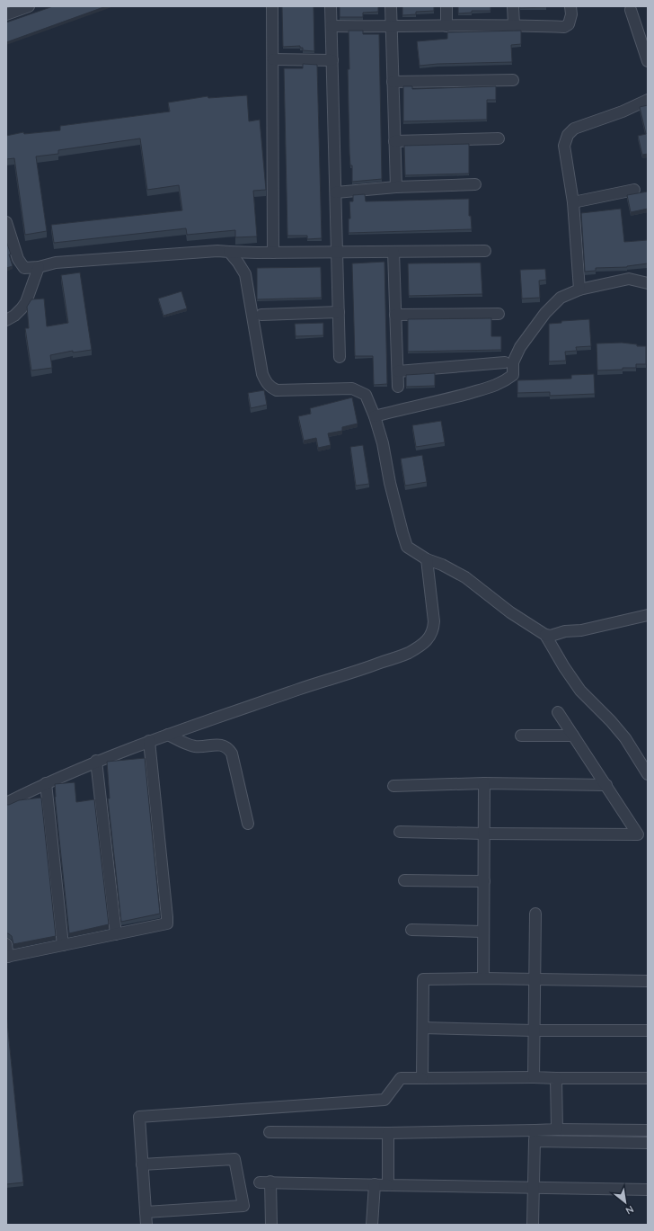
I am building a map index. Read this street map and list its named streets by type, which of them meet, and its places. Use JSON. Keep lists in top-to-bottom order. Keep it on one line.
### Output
{"north":"bottom right"}
